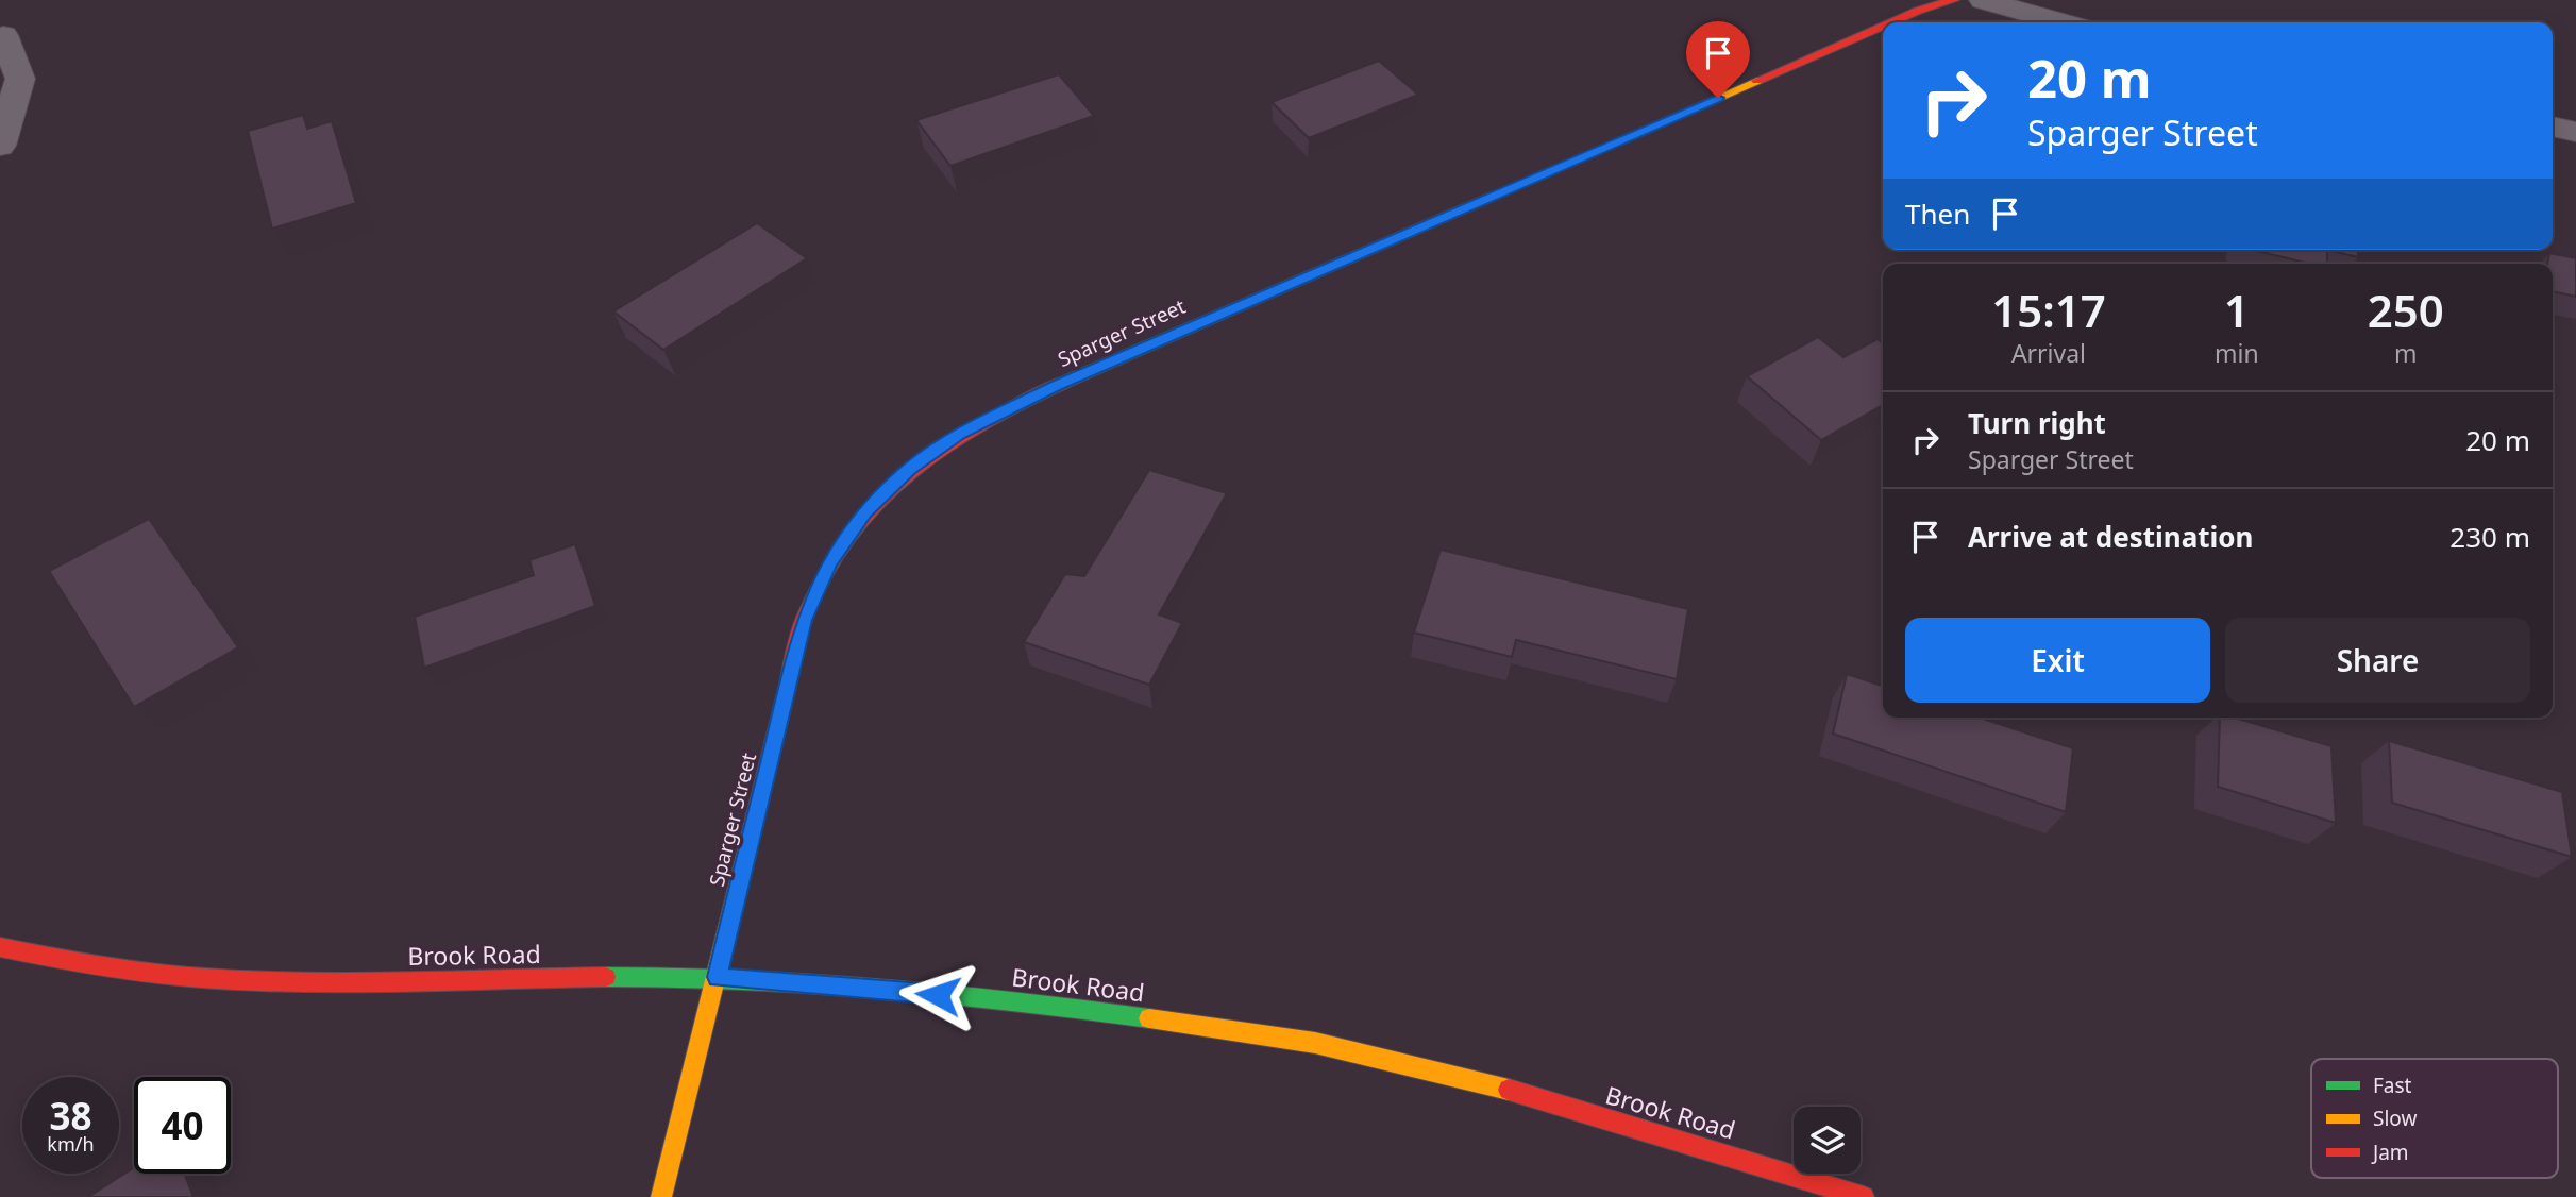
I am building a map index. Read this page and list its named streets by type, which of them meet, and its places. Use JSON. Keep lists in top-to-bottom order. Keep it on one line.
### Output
{"streets":{"street":["Sparger Street","Brook Road"]},"crossings":[["Sparger Street","Brook Road"]],"legend":["Fast","Slow","Jam"],"page":{"turn":["20 m","Sparger Street"],"then":"Then","eta":["15:17","Arrival","1","min","250","m"],"list":[{"name":"Turn right","note":"Sparger Street","value":"20 m"},{"name":"Arrive at destination","value":"230 m"}],"buttons":["Exit","Share"],"speed":"38 km/h","limit":"40"}}
